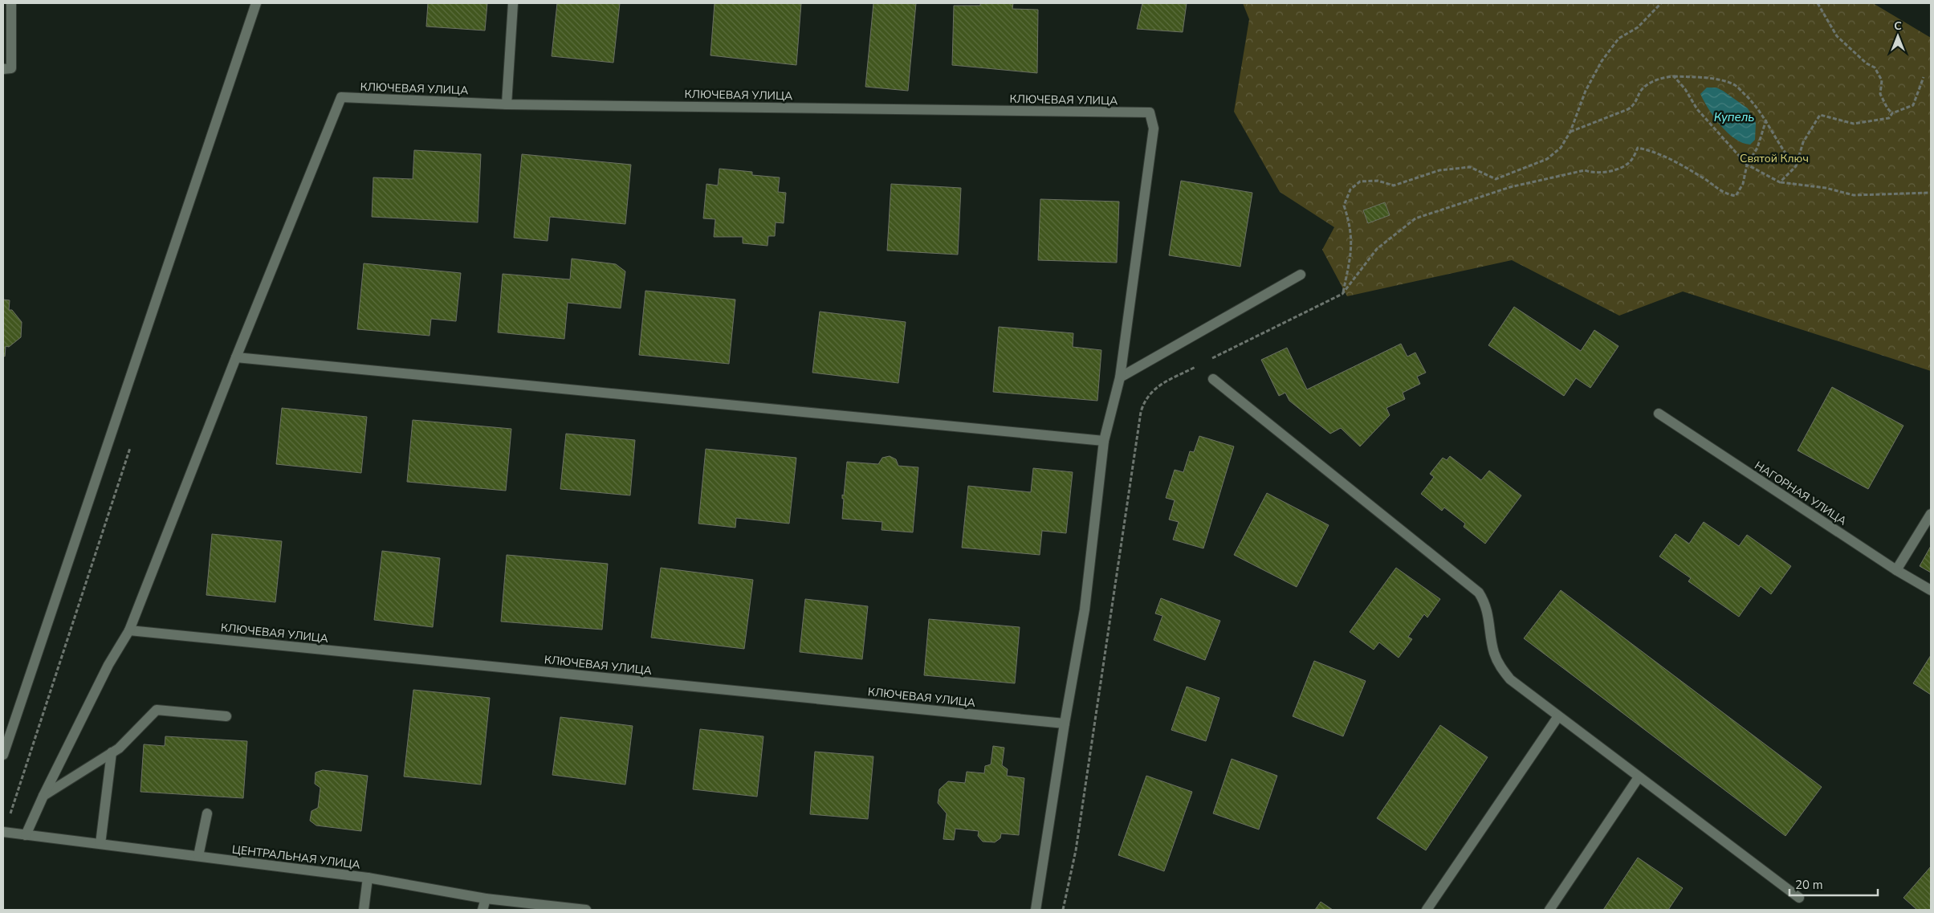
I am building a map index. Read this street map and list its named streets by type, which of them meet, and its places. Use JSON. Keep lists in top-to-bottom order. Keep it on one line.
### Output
{"streets":{"street":["КЛЮЧЕВАЯ УЛИЦА","НАГОРНАЯ УЛИЦА","ЦЕНТРАЛЬНАЯ УЛИЦА"]},"crossings":[["КЛЮЧЕВАЯ УЛИЦА","ЦЕНТРАЛЬНАЯ УЛИЦА"]],"water":["Купель"],"parks":["Святой Ключ"],"scale_bar":"20 m","north":"top"}
